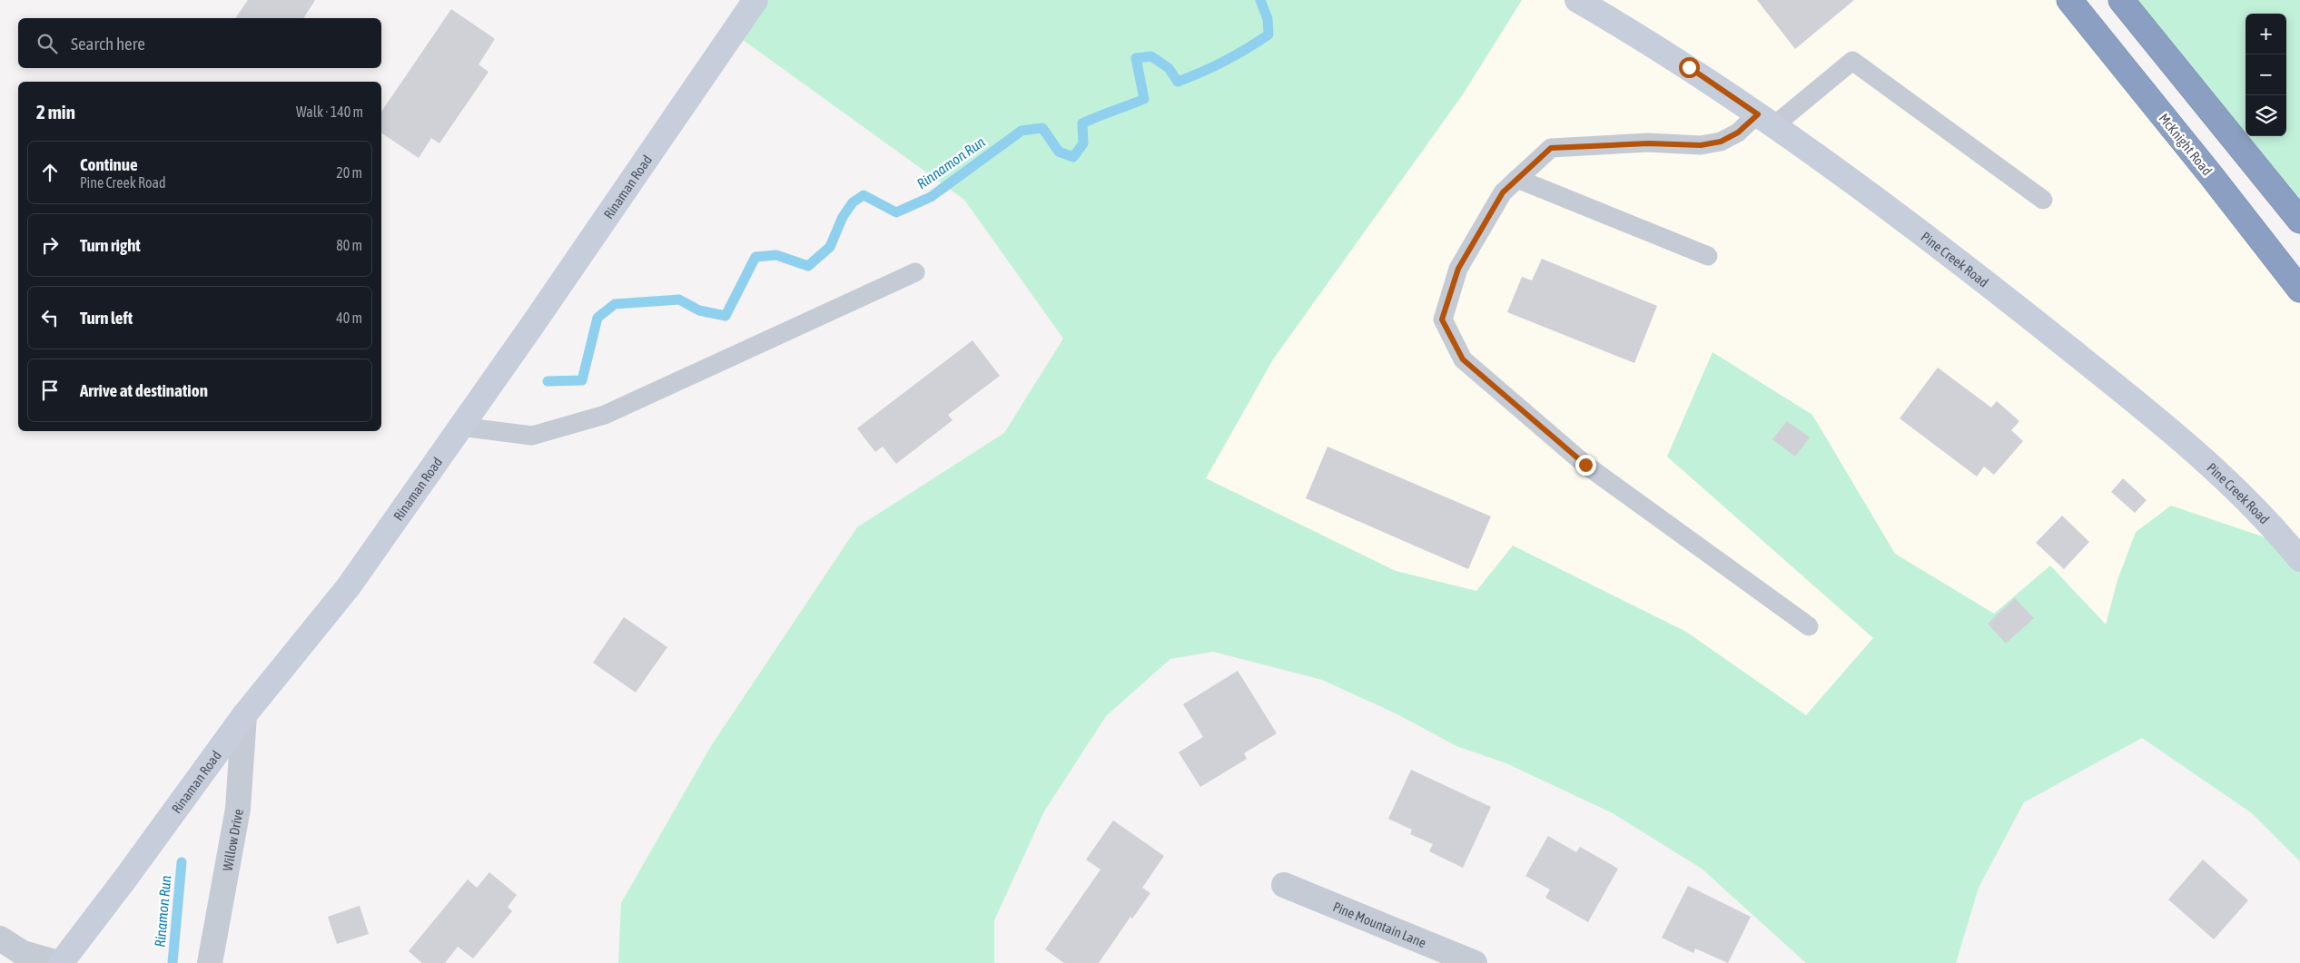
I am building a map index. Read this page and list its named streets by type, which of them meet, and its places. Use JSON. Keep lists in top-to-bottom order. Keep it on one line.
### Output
{"streets":{"highway":["McKnight Road"],"street":["Rinaman Road","Pine Creek Road","Willow Drive","Pine Mountain Lane"]},"crossings":[["Rinaman Road","Willow Drive"]],"water":["Rinnamon Run","Rinamon Run"],"page":{"map_buttons":["+","−"],"search":"Search here","heading":["2 min","Walk · 140 m"],"list":[["Continue","Pine Creek Road","20 m"],["Turn right","80 m"],["Turn left","40 m"],"Arrive at destination"]}}
